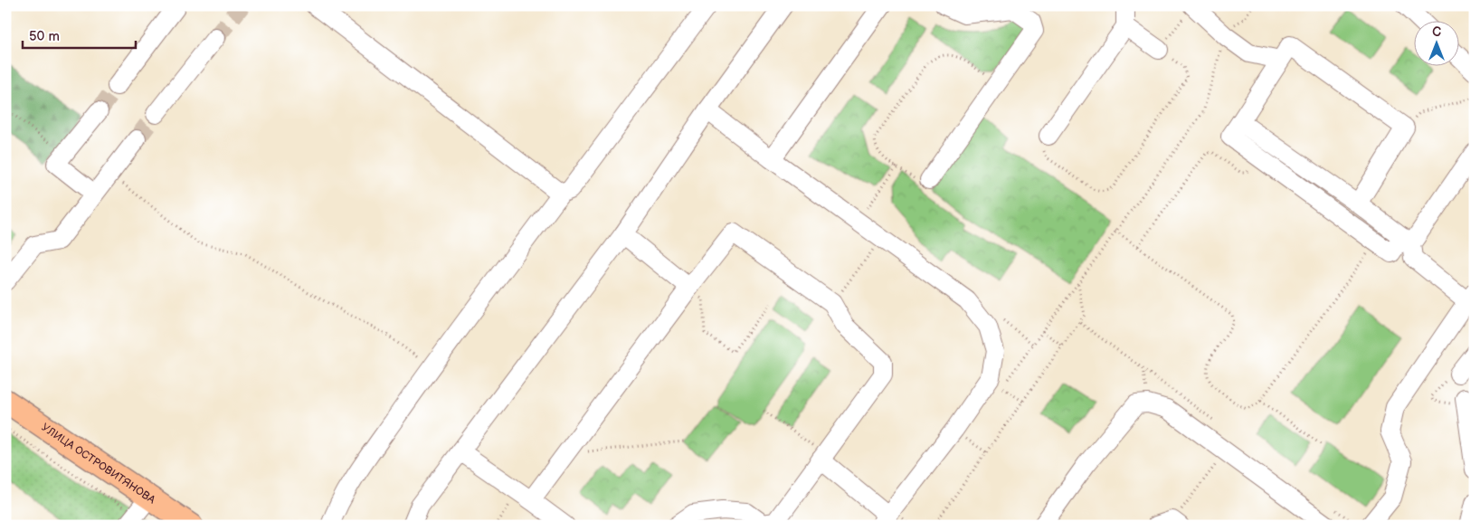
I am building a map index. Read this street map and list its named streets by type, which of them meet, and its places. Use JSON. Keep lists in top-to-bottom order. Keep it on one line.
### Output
{"streets":{"main road":["УЛИЦА ОСТРОВИТЯНОВА"]},"scale_bar":"50 m","north":"top"}
